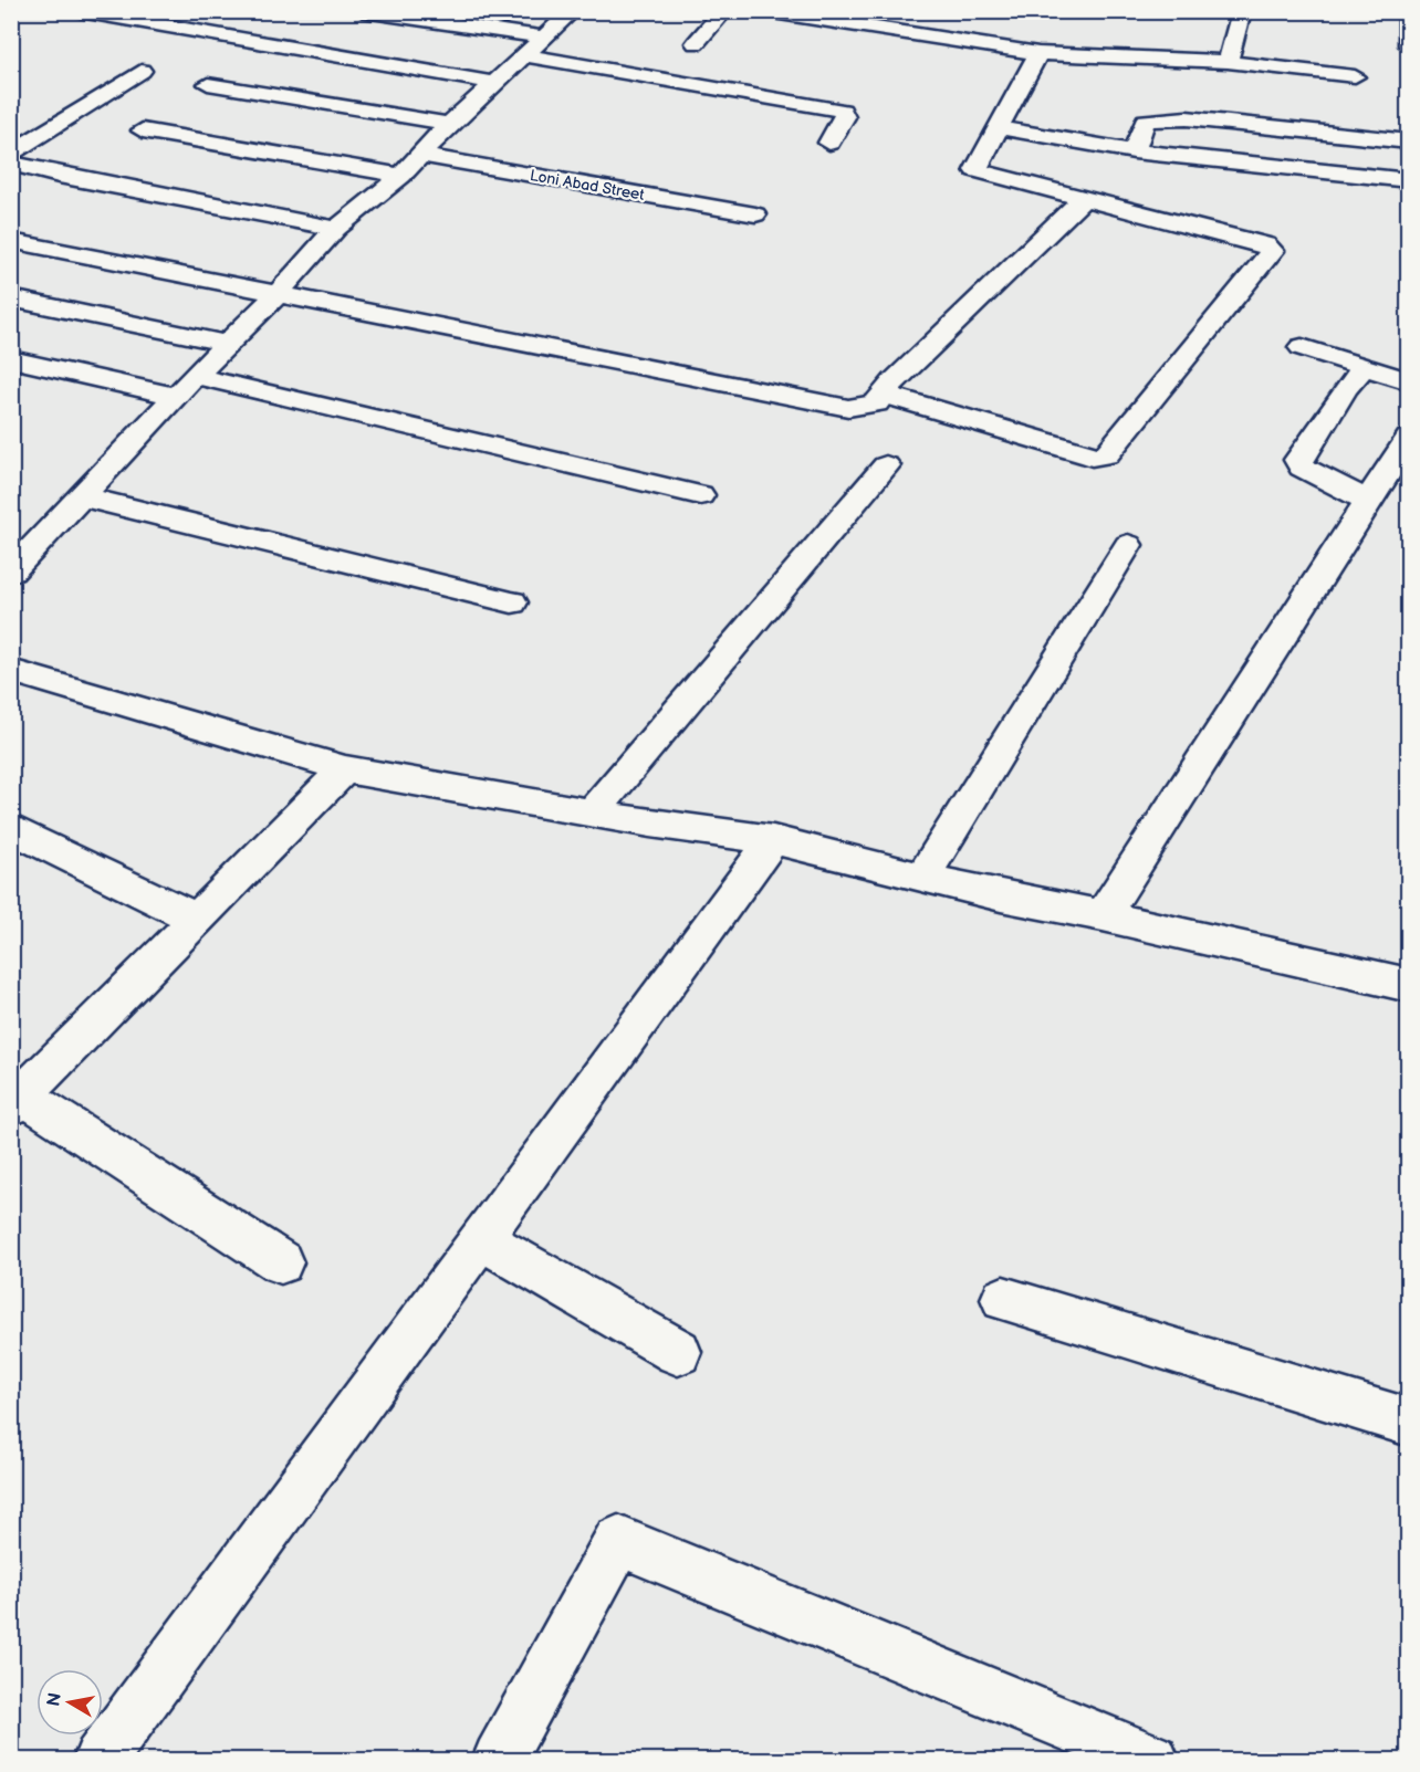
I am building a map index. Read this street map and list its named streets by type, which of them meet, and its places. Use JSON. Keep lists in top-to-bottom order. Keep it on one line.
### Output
{"streets":{"street":["Loni Abad Street"]},"north":"left"}
